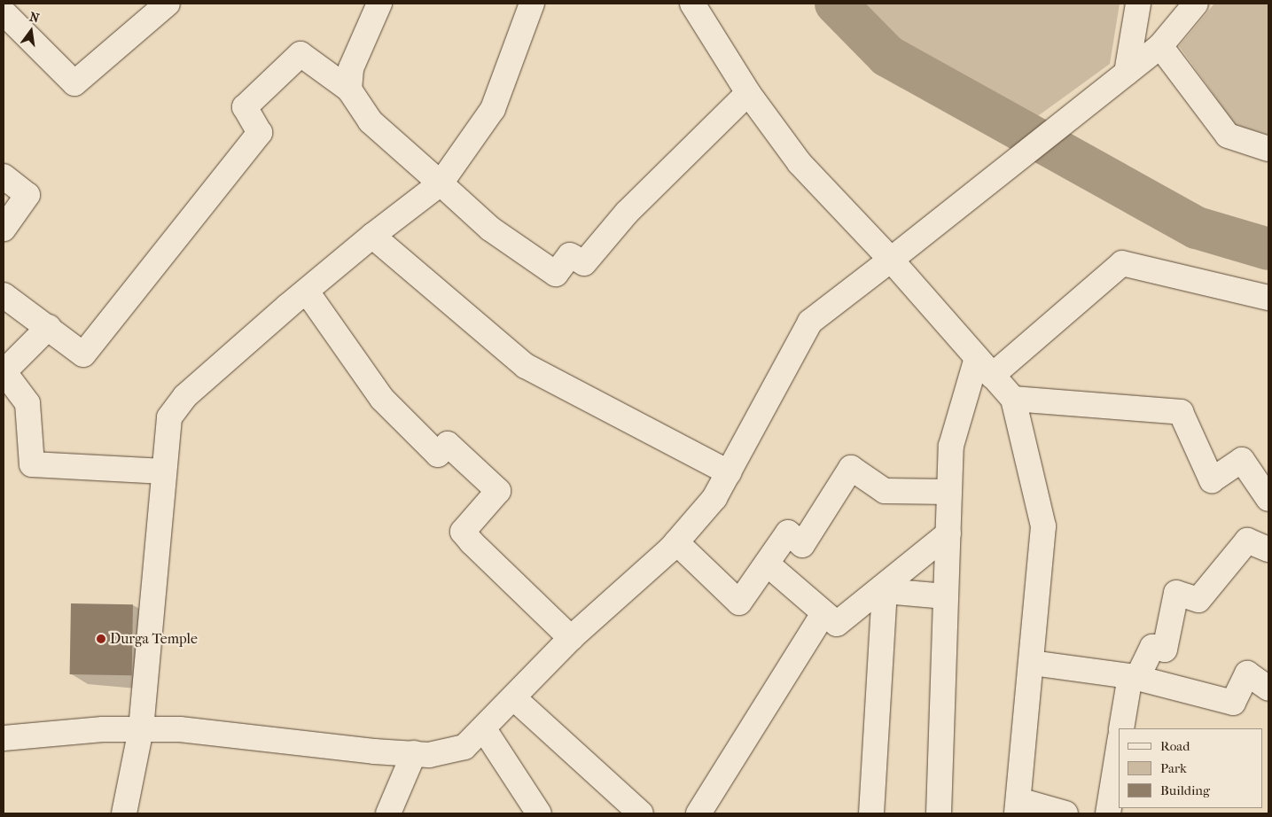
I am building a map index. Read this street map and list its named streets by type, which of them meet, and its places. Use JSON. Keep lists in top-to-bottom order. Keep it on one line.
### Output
{"places":["Durga Temple"],"legend":["Road","Park","Building"],"north":"top"}
